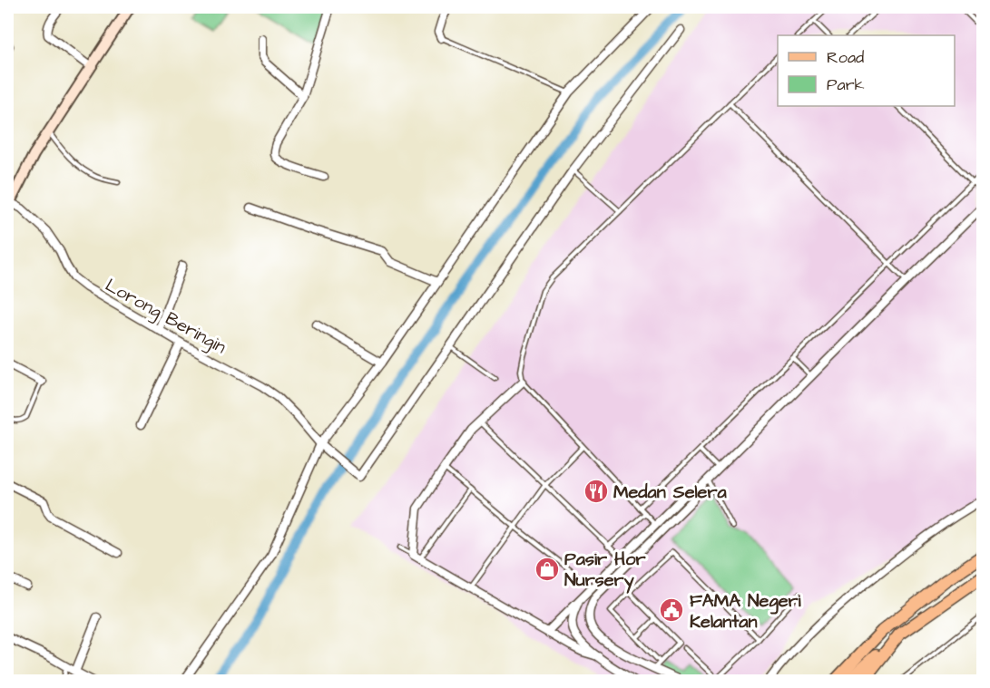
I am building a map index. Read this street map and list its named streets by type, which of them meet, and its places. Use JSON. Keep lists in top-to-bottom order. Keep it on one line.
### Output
{"streets":{"street":["Lorong Beringin"]},"places":{"restaurant":["Medan Selera"],"shop":["Pasir Hor Nursery"],"public building":["FAMA Negeri Kelantan"]},"legend":["Road","Park"]}
